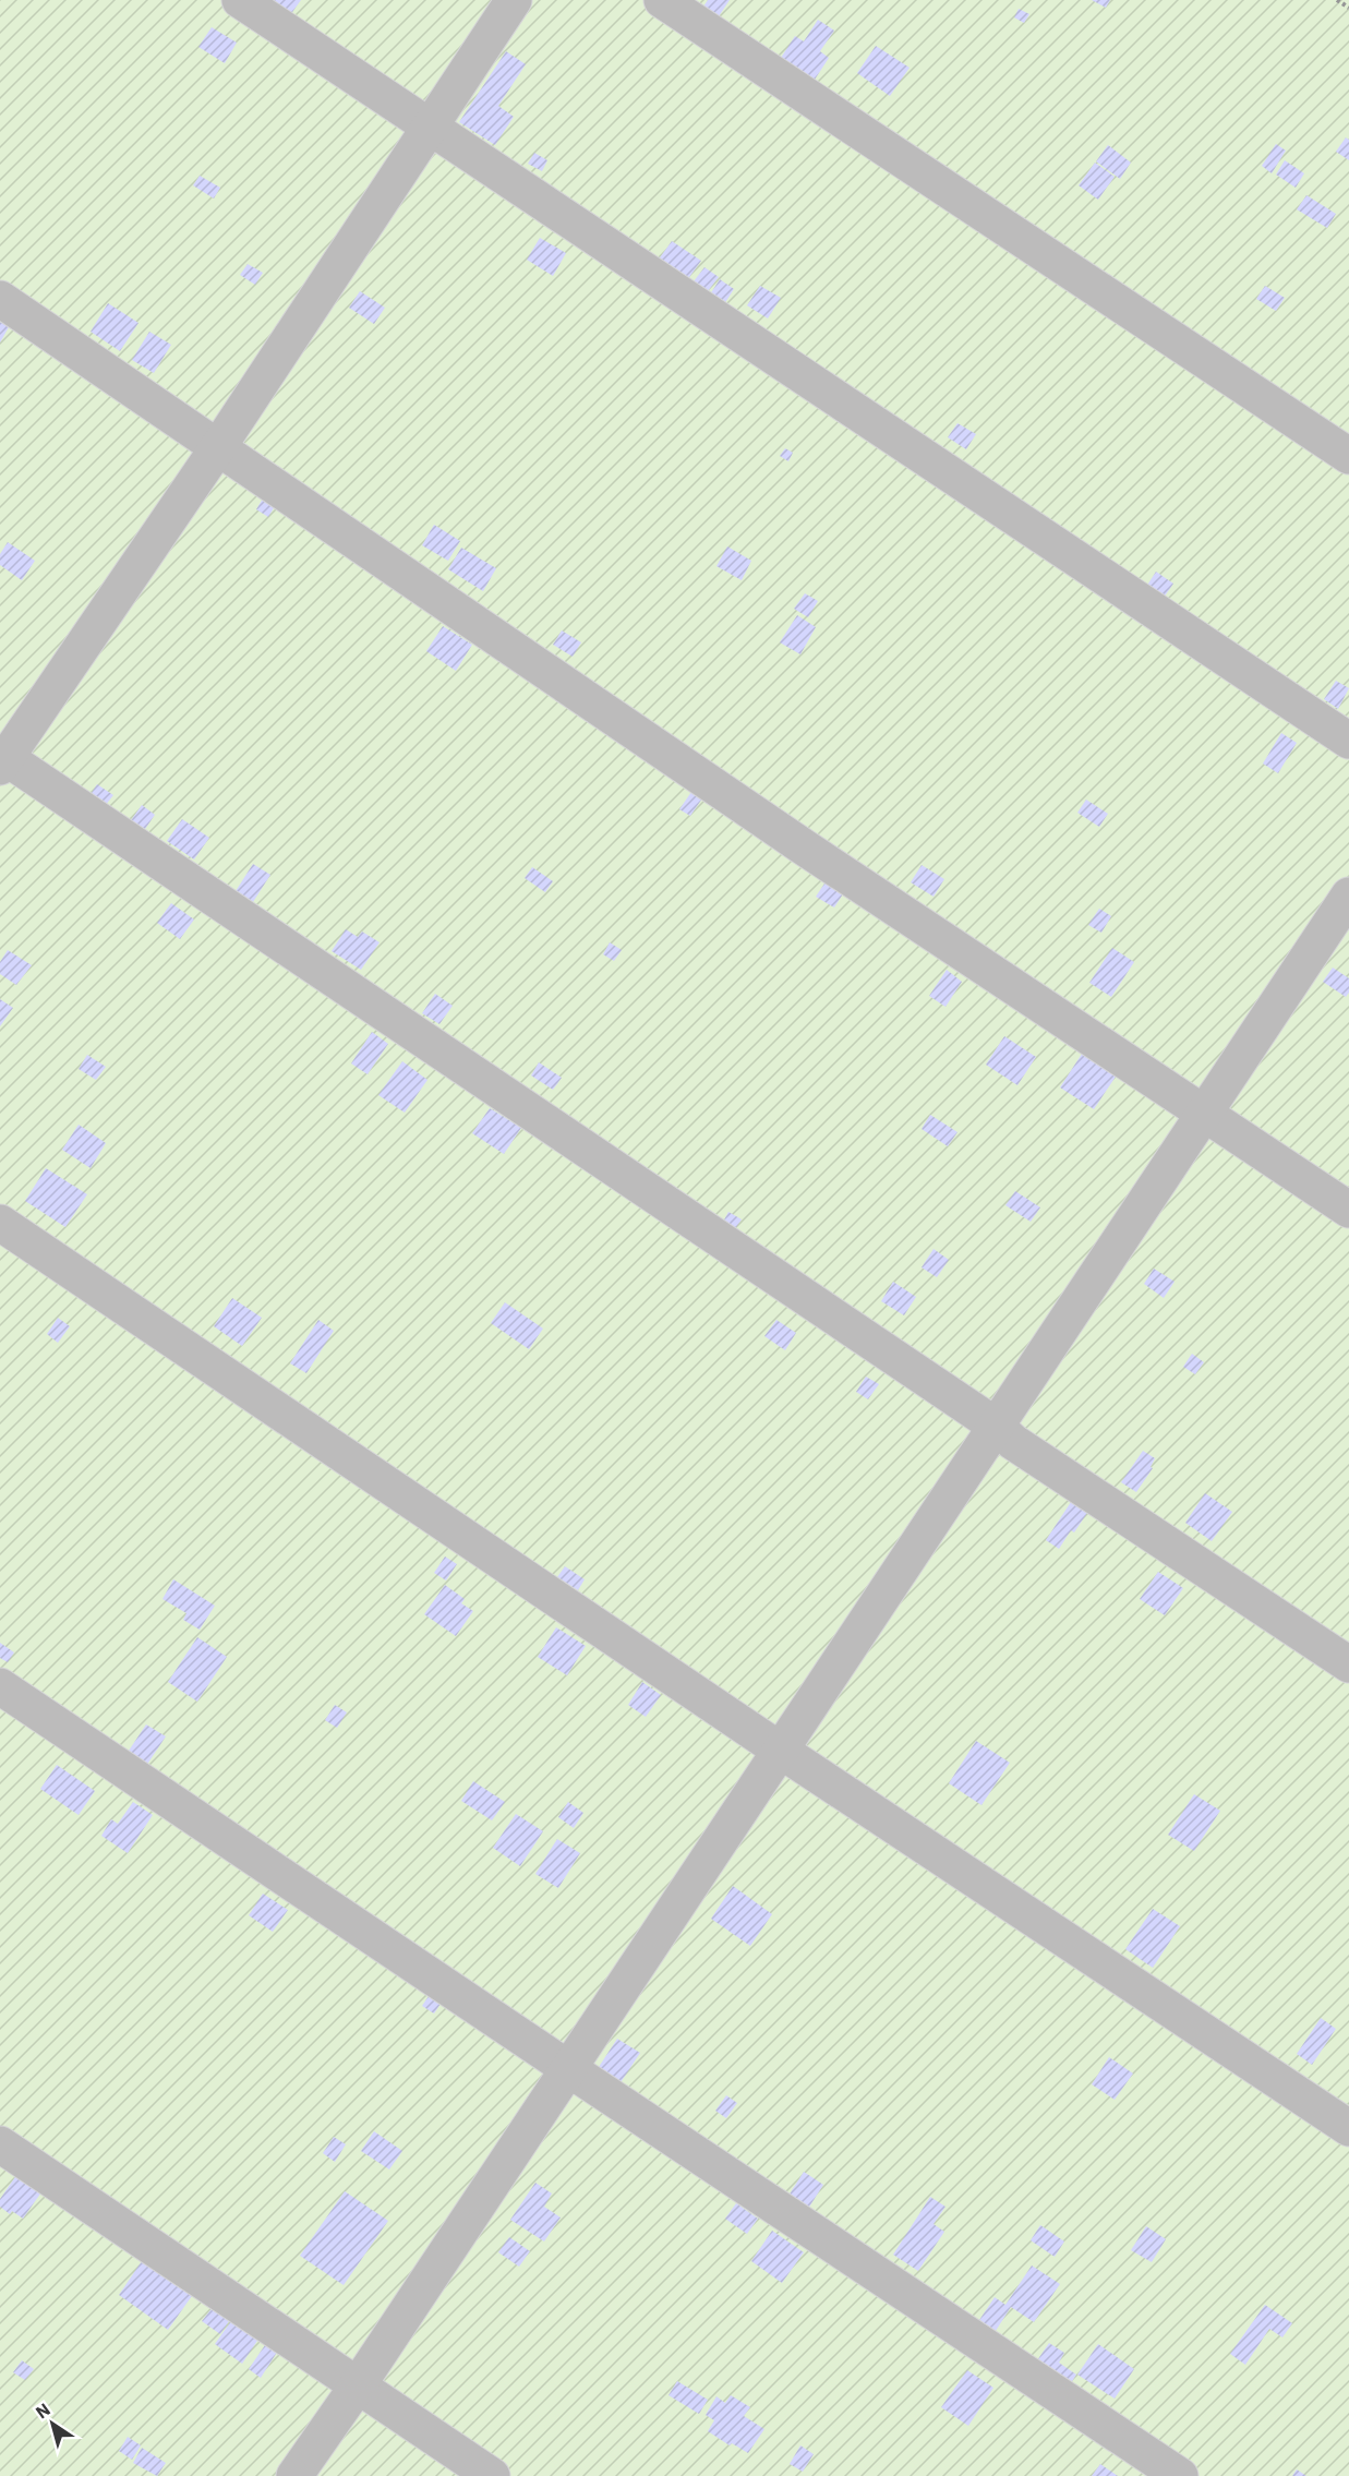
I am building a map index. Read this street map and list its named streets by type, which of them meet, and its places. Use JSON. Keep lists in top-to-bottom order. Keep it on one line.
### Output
{"north":"top left"}
